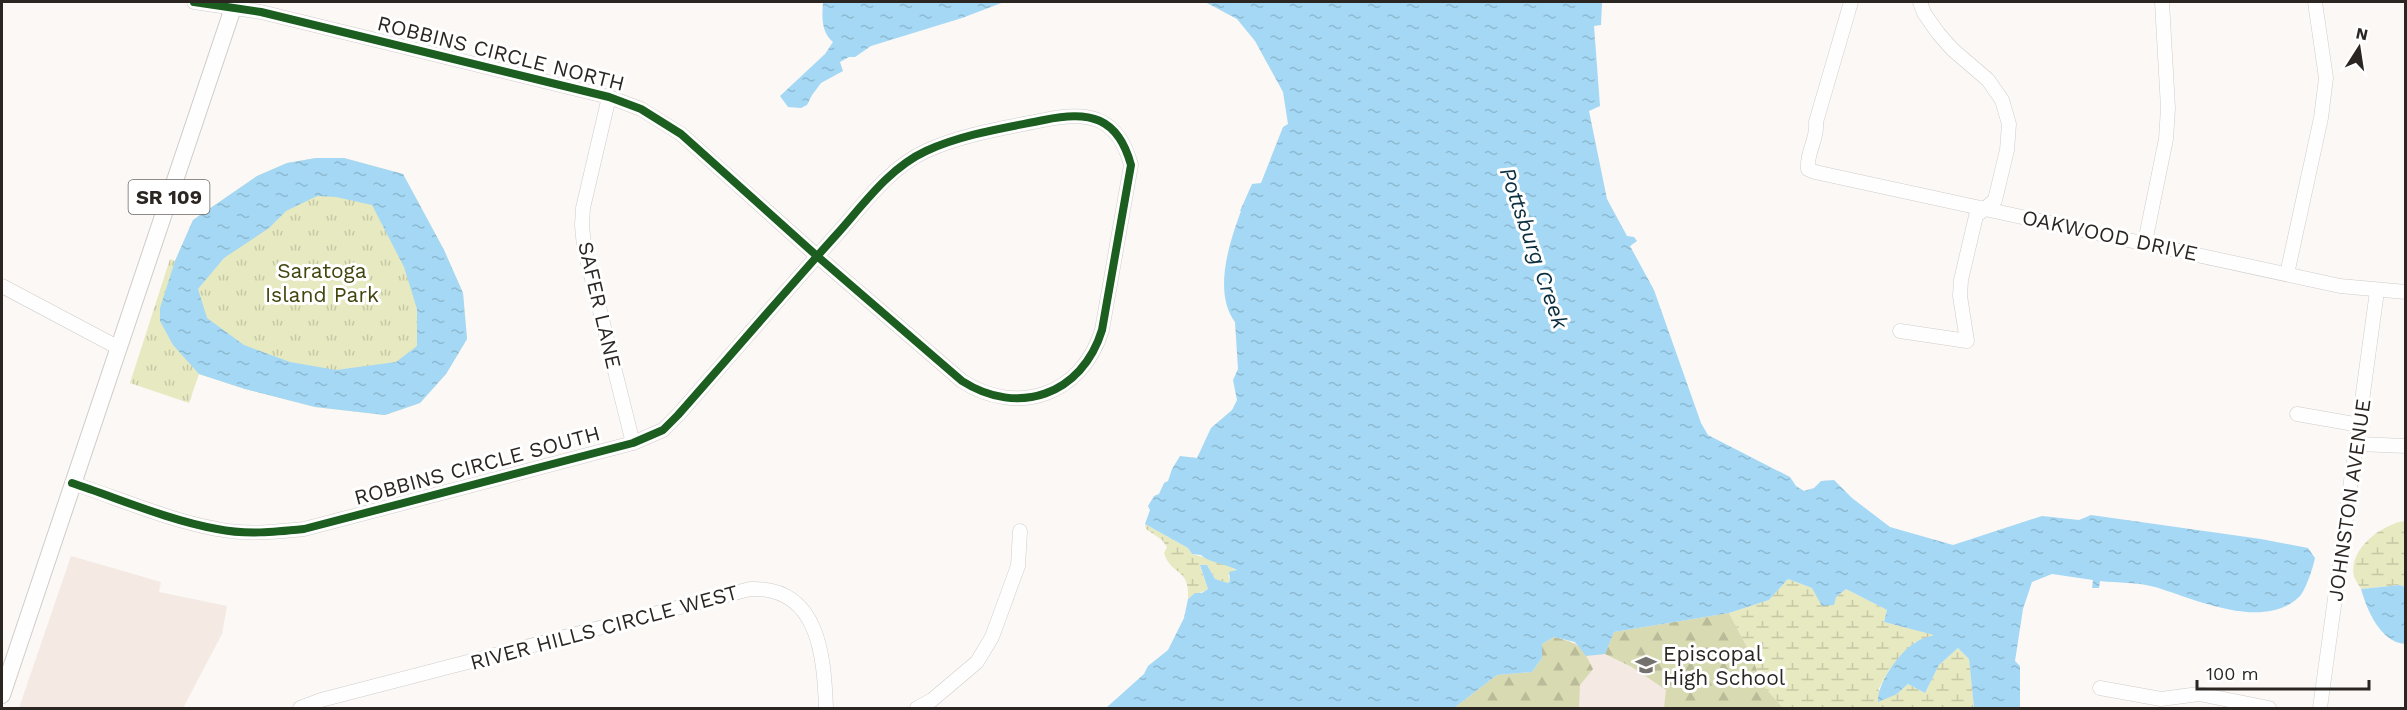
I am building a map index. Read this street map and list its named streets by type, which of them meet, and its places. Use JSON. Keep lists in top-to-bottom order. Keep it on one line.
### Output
{"streets":{"main road":["SR 109"],"street":["ROBBINS CIRCLE NORTH","OAKWOOD DRIVE","SAFER LANE","ROBBINS CIRCLE SOUTH","JOHNSTON AVENUE","RIVER HILLS CIRCLE WEST"]},"crossings":[["ROBBINS CIRCLE NORTH","SR 109"],["ROBBINS CIRCLE NORTH","SAFER LANE"],["ROBBINS CIRCLE NORTH","ROBBINS CIRCLE SOUTH"],["SR 109","ROBBINS CIRCLE SOUTH"],["OAKWOOD DRIVE","JOHNSTON AVENUE"],["SAFER LANE","ROBBINS CIRCLE SOUTH"]],"water":["Pottsburg Creek"],"parks":["Saratoga Island Park"],"places":{"school or university":["Episcopal High School"]},"scale_bar":"100 m","north":"top"}
